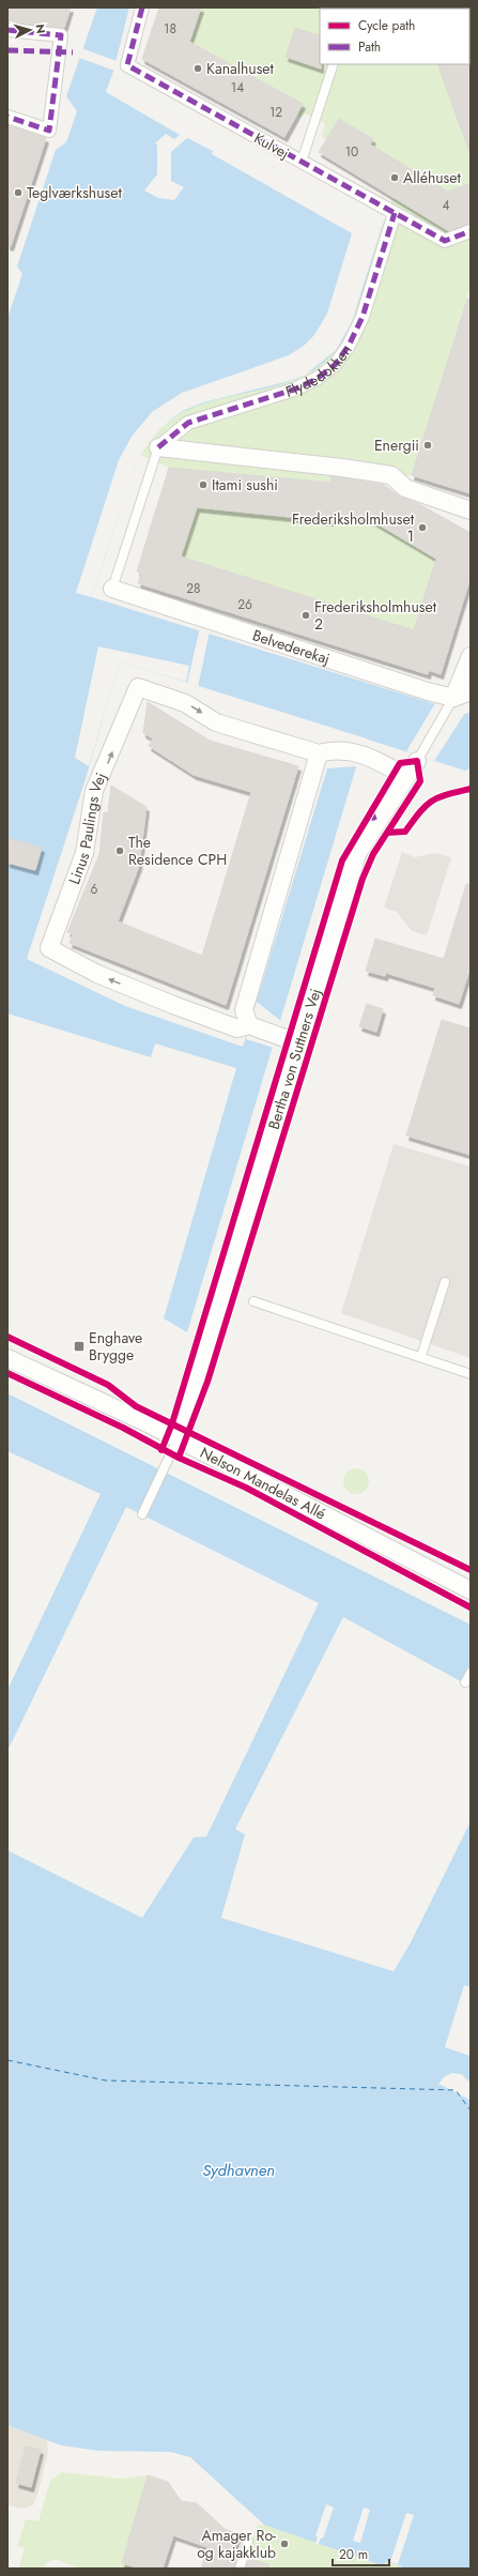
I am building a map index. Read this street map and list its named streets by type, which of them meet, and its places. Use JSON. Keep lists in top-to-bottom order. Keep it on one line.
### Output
{"streets":{"street":["Kulvej","Flydedokken","Belvederekaj","Linus Paulings Vej","Bertha von Suttners Vej","Nelson Mandelas Allé"]},"crossings":[["Kulvej","Flydedokken"],["Belvederekaj","Bertha von Suttners Vej"],["Linus Paulings Vej","Bertha von Suttners Vej"],["Bertha von Suttners Vej","Nelson Mandelas Allé"]],"water":["Sydhavnen"],"places":{"other":["Kanalhuset","Alléhuset","Teglværkshuset","Energii","Itami sushi","Frederiksholmhuset 1","Frederiksholmhuset 2","The Residence CPH","Amager Ro- og kajakklub"],"transit":["Enghave Brygge"]},"house_numbers":["18","14","12","10","4","28","26","6"],"legend":["Cycle path","Path"],"scale_bar":"20 m","north":"right"}
